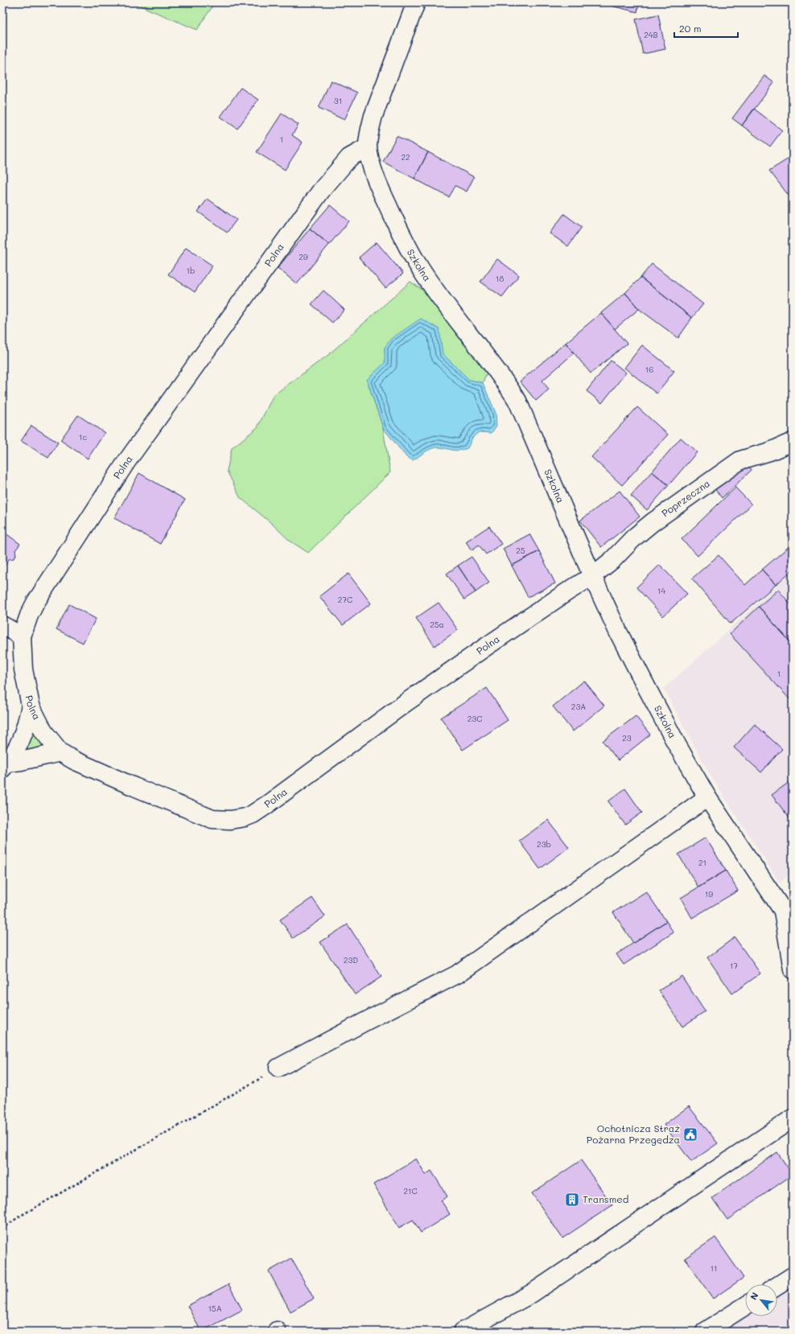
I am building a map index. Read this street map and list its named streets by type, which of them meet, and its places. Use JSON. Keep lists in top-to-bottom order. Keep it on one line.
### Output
{"streets":{"street":["Polna","Szkolna","Poprzeczna"]},"crossings":[["Polna","Szkolna"],["Polna","Poprzeczna"],["Szkolna","Poprzeczna"]],"places":{"public building":["Ochotnicza Straż Pożarna Przegędza"],"building":["Transmed"]},"house_numbers":["24B","31","1","22","29","1b","18","16","1c","25","14","27C","25a","1","23A","23C","23","23b","21","19","23D","17","21C","11","15A"],"scale_bar":"20 m","north":"top left"}
